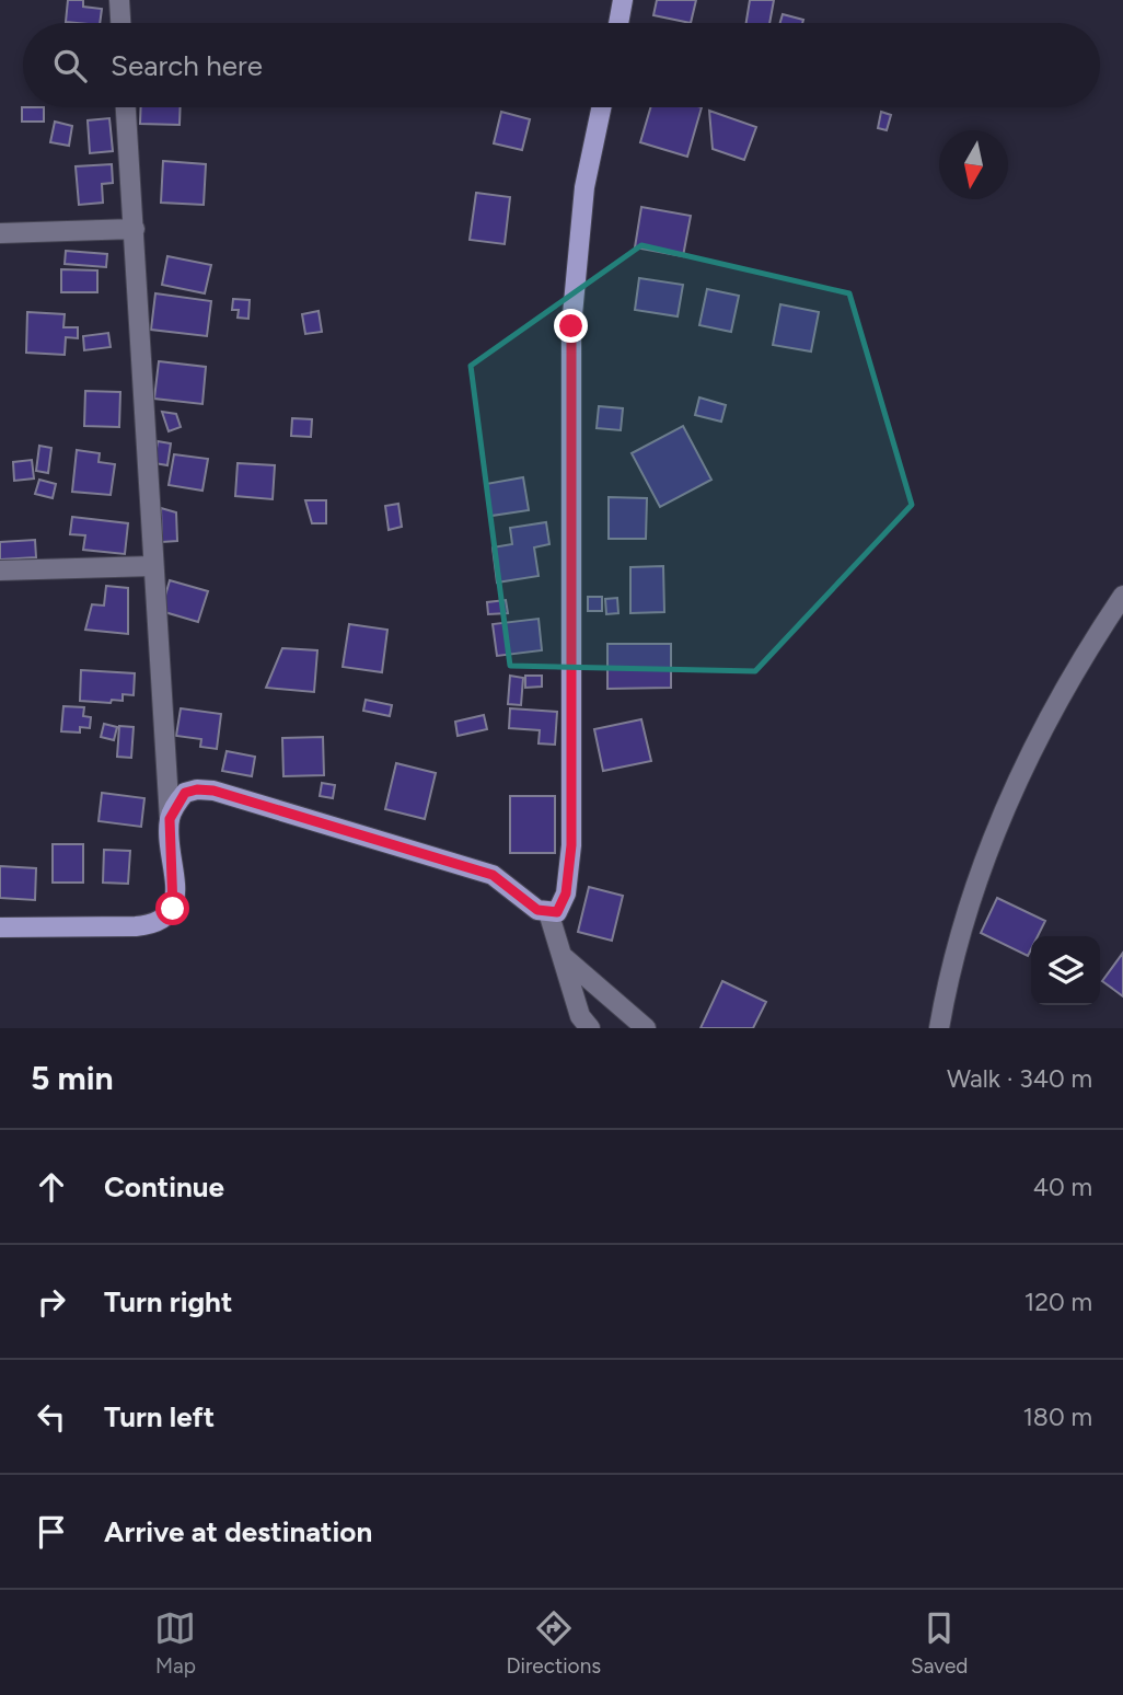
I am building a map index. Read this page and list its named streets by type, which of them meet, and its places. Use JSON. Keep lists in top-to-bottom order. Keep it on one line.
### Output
{"north":"bottom","page":{"search":"Search here","heading":["5 min","Walk · 340 m"],"list":[["Continue","40 m"],["Turn right","120 m"],["Turn left","180 m"],"Arrive at destination"],"nav":["Map","Directions","Saved"]}}
